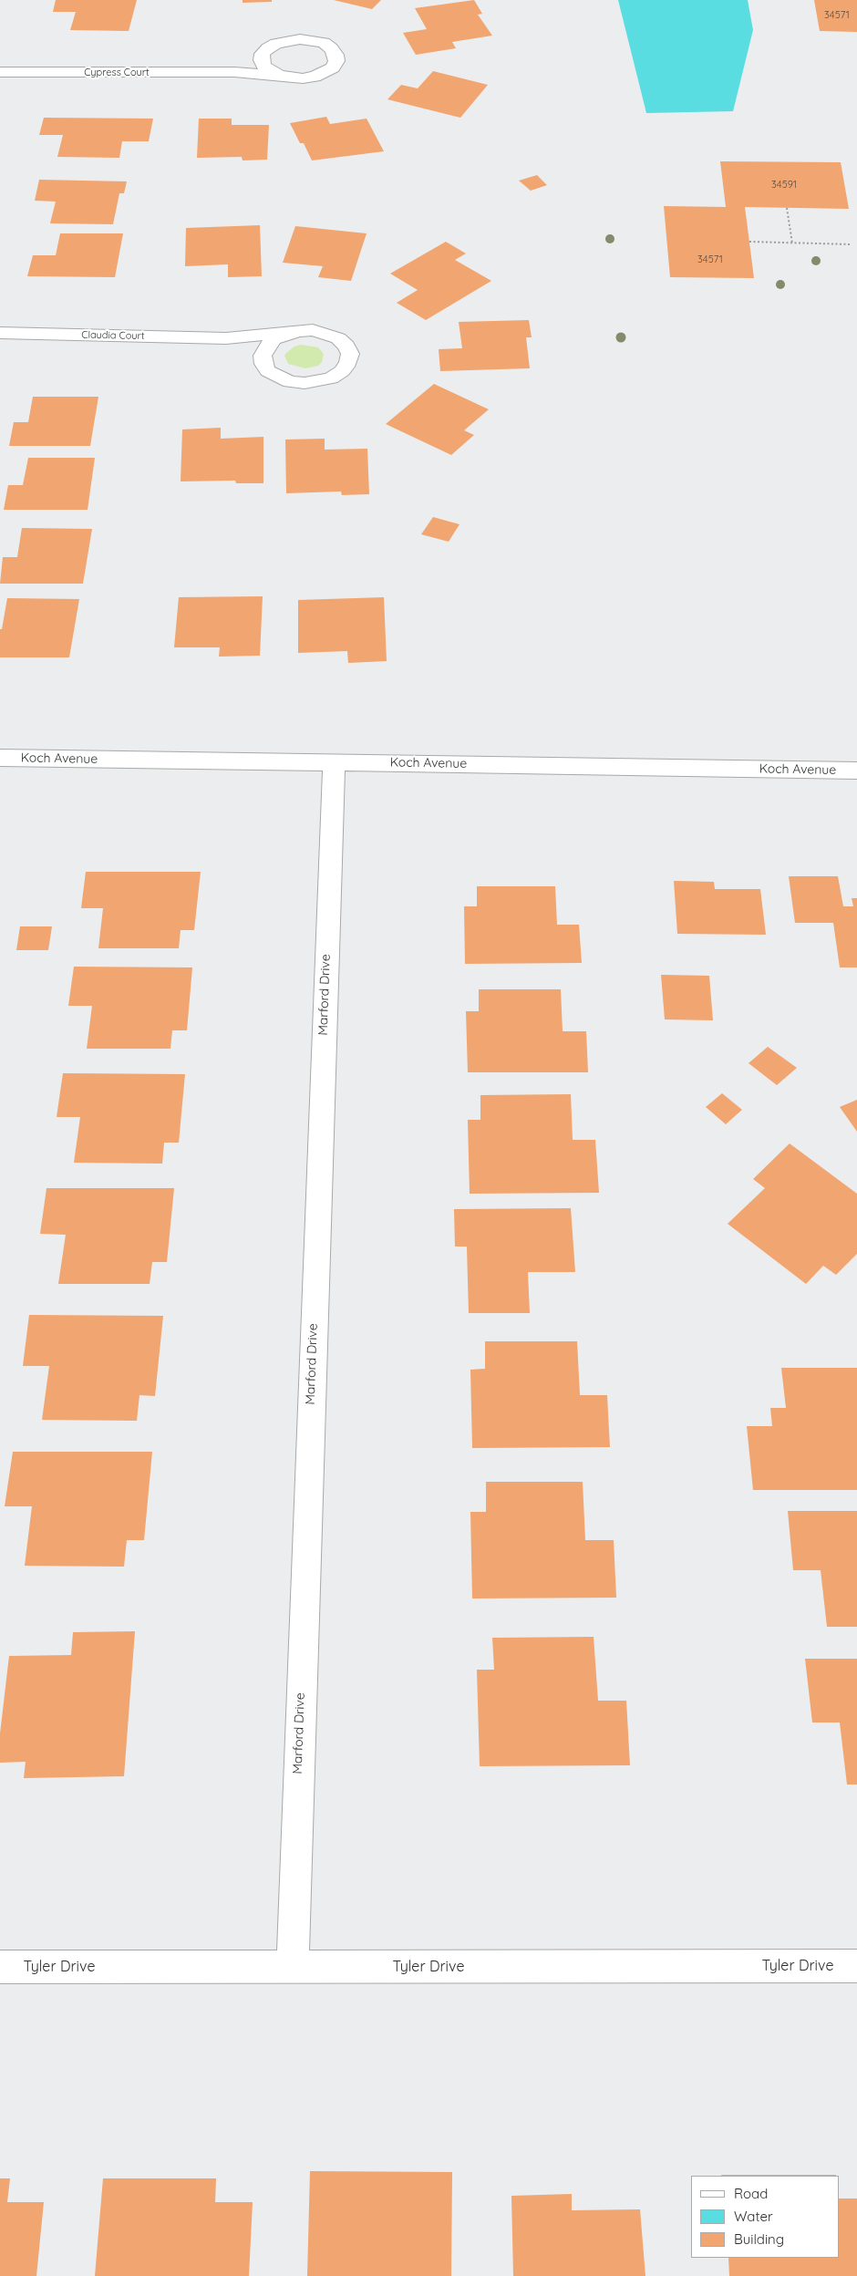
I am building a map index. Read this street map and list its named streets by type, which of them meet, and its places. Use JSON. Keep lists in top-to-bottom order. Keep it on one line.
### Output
{"streets":{"street":["Cypress Court","Claudia Court","Koch Avenue","Marford Drive","Tyler Drive"]},"crossings":[["Koch Avenue","Marford Drive"],["Marford Drive","Tyler Drive"]],"house_numbers":["34571","34591","34571"],"legend":["Road","Water","Building"]}
